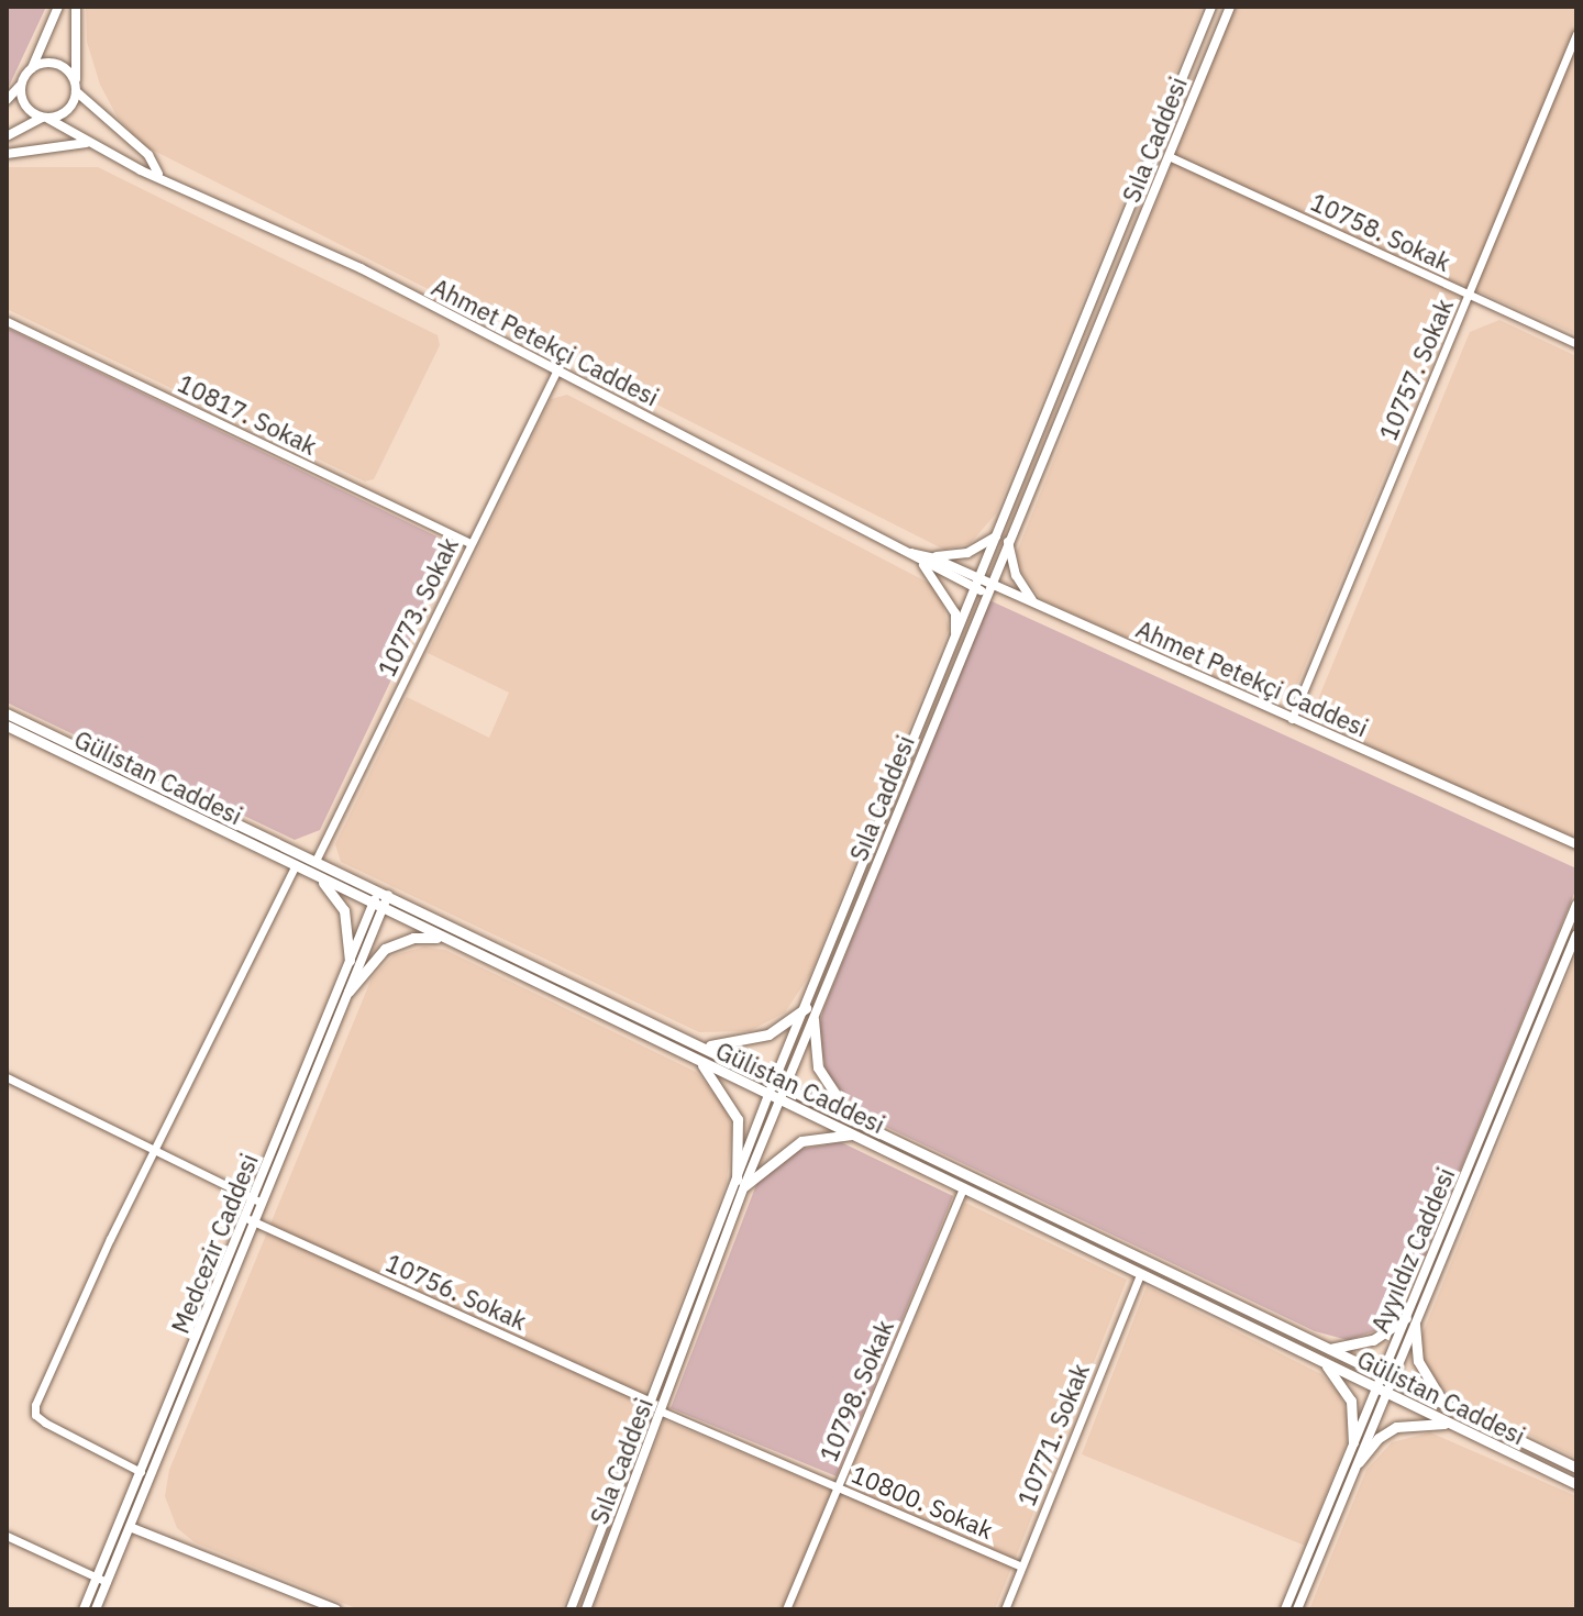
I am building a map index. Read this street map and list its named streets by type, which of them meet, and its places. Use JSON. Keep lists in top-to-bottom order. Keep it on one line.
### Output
{"streets":{"main road":["Gülistan Caddesi"],"street":["Sıla Caddesi","10758. Sokak","Ahmet Petekçi Caddesi","10757. Sokak","10817. Sokak","10773. Sokak","Medcezir Caddesi","Ayyıldız Caddesi","10756. Sokak","10798. Sokak","10771. Sokak","10800. Sokak"]},"crossings":[["Sıla Caddesi","10758. Sokak"],["Sıla Caddesi","Ahmet Petekçi Caddesi"],["Sıla Caddesi","Gülistan Caddesi"],["Sıla Caddesi","10800. Sokak"],["10758. Sokak","10757. Sokak"],["Ahmet Petekçi Caddesi","10757. Sokak"],["Ahmet Petekçi Caddesi","10773. Sokak"],["10817. Sokak","10773. Sokak"],["10773. Sokak","Gülistan Caddesi"],["Gülistan Caddesi","Medcezir Caddesi"],["Gülistan Caddesi","Ayyıldız Caddesi"],["Gülistan Caddesi","10798. Sokak"],["Gülistan Caddesi","10771. Sokak"],["Medcezir Caddesi","10756. Sokak"],["10798. Sokak","10800. Sokak"],["10771. Sokak","10800. Sokak"]]}
